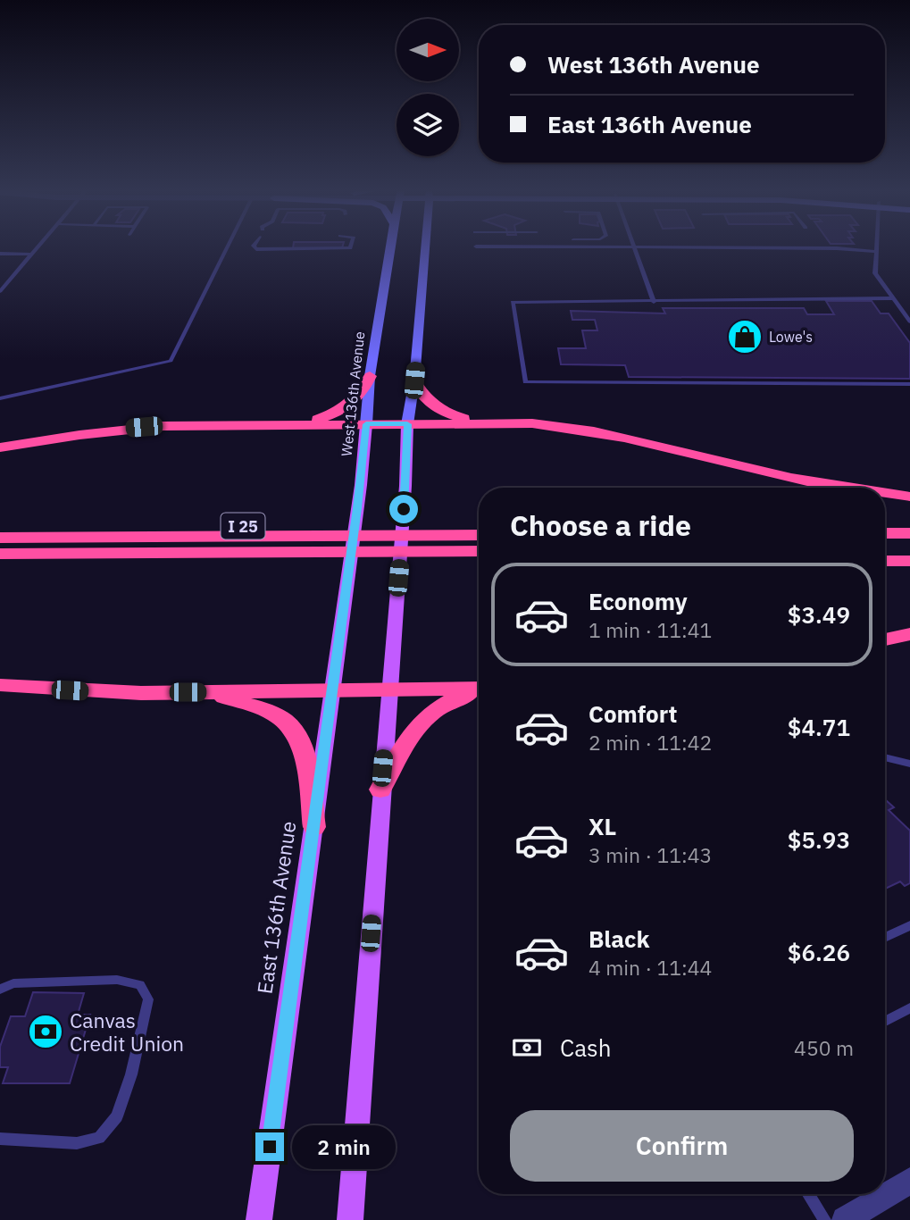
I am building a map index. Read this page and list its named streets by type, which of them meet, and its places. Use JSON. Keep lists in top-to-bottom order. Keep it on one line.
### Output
{"streets":{"highway":["I 25"],"main road":["West 136th Avenue","East 136th Avenue"]},"crossings":[["West 136th Avenue","East 136th Avenue"]],"places":{"shop":["Lowe's"],"bank":["Canvas Credit Union"]},"north":"right","page":{"banner":["West 136th Avenue","East 136th Avenue"],"heading":"Choose a ride","list":[{"name":"Economy","note":"1 min · 11:41","value":"$3.49"},{"name":"Comfort","note":"2 min · 11:42","value":"$4.71"},{"name":"XL","note":"3 min · 11:43","value":"$5.93"},{"name":"Black","note":"4 min · 11:44","value":"$6.26"}],"pay":["Cash","450 m"],"buttons":"Confirm","bubble":"2 min"}}
